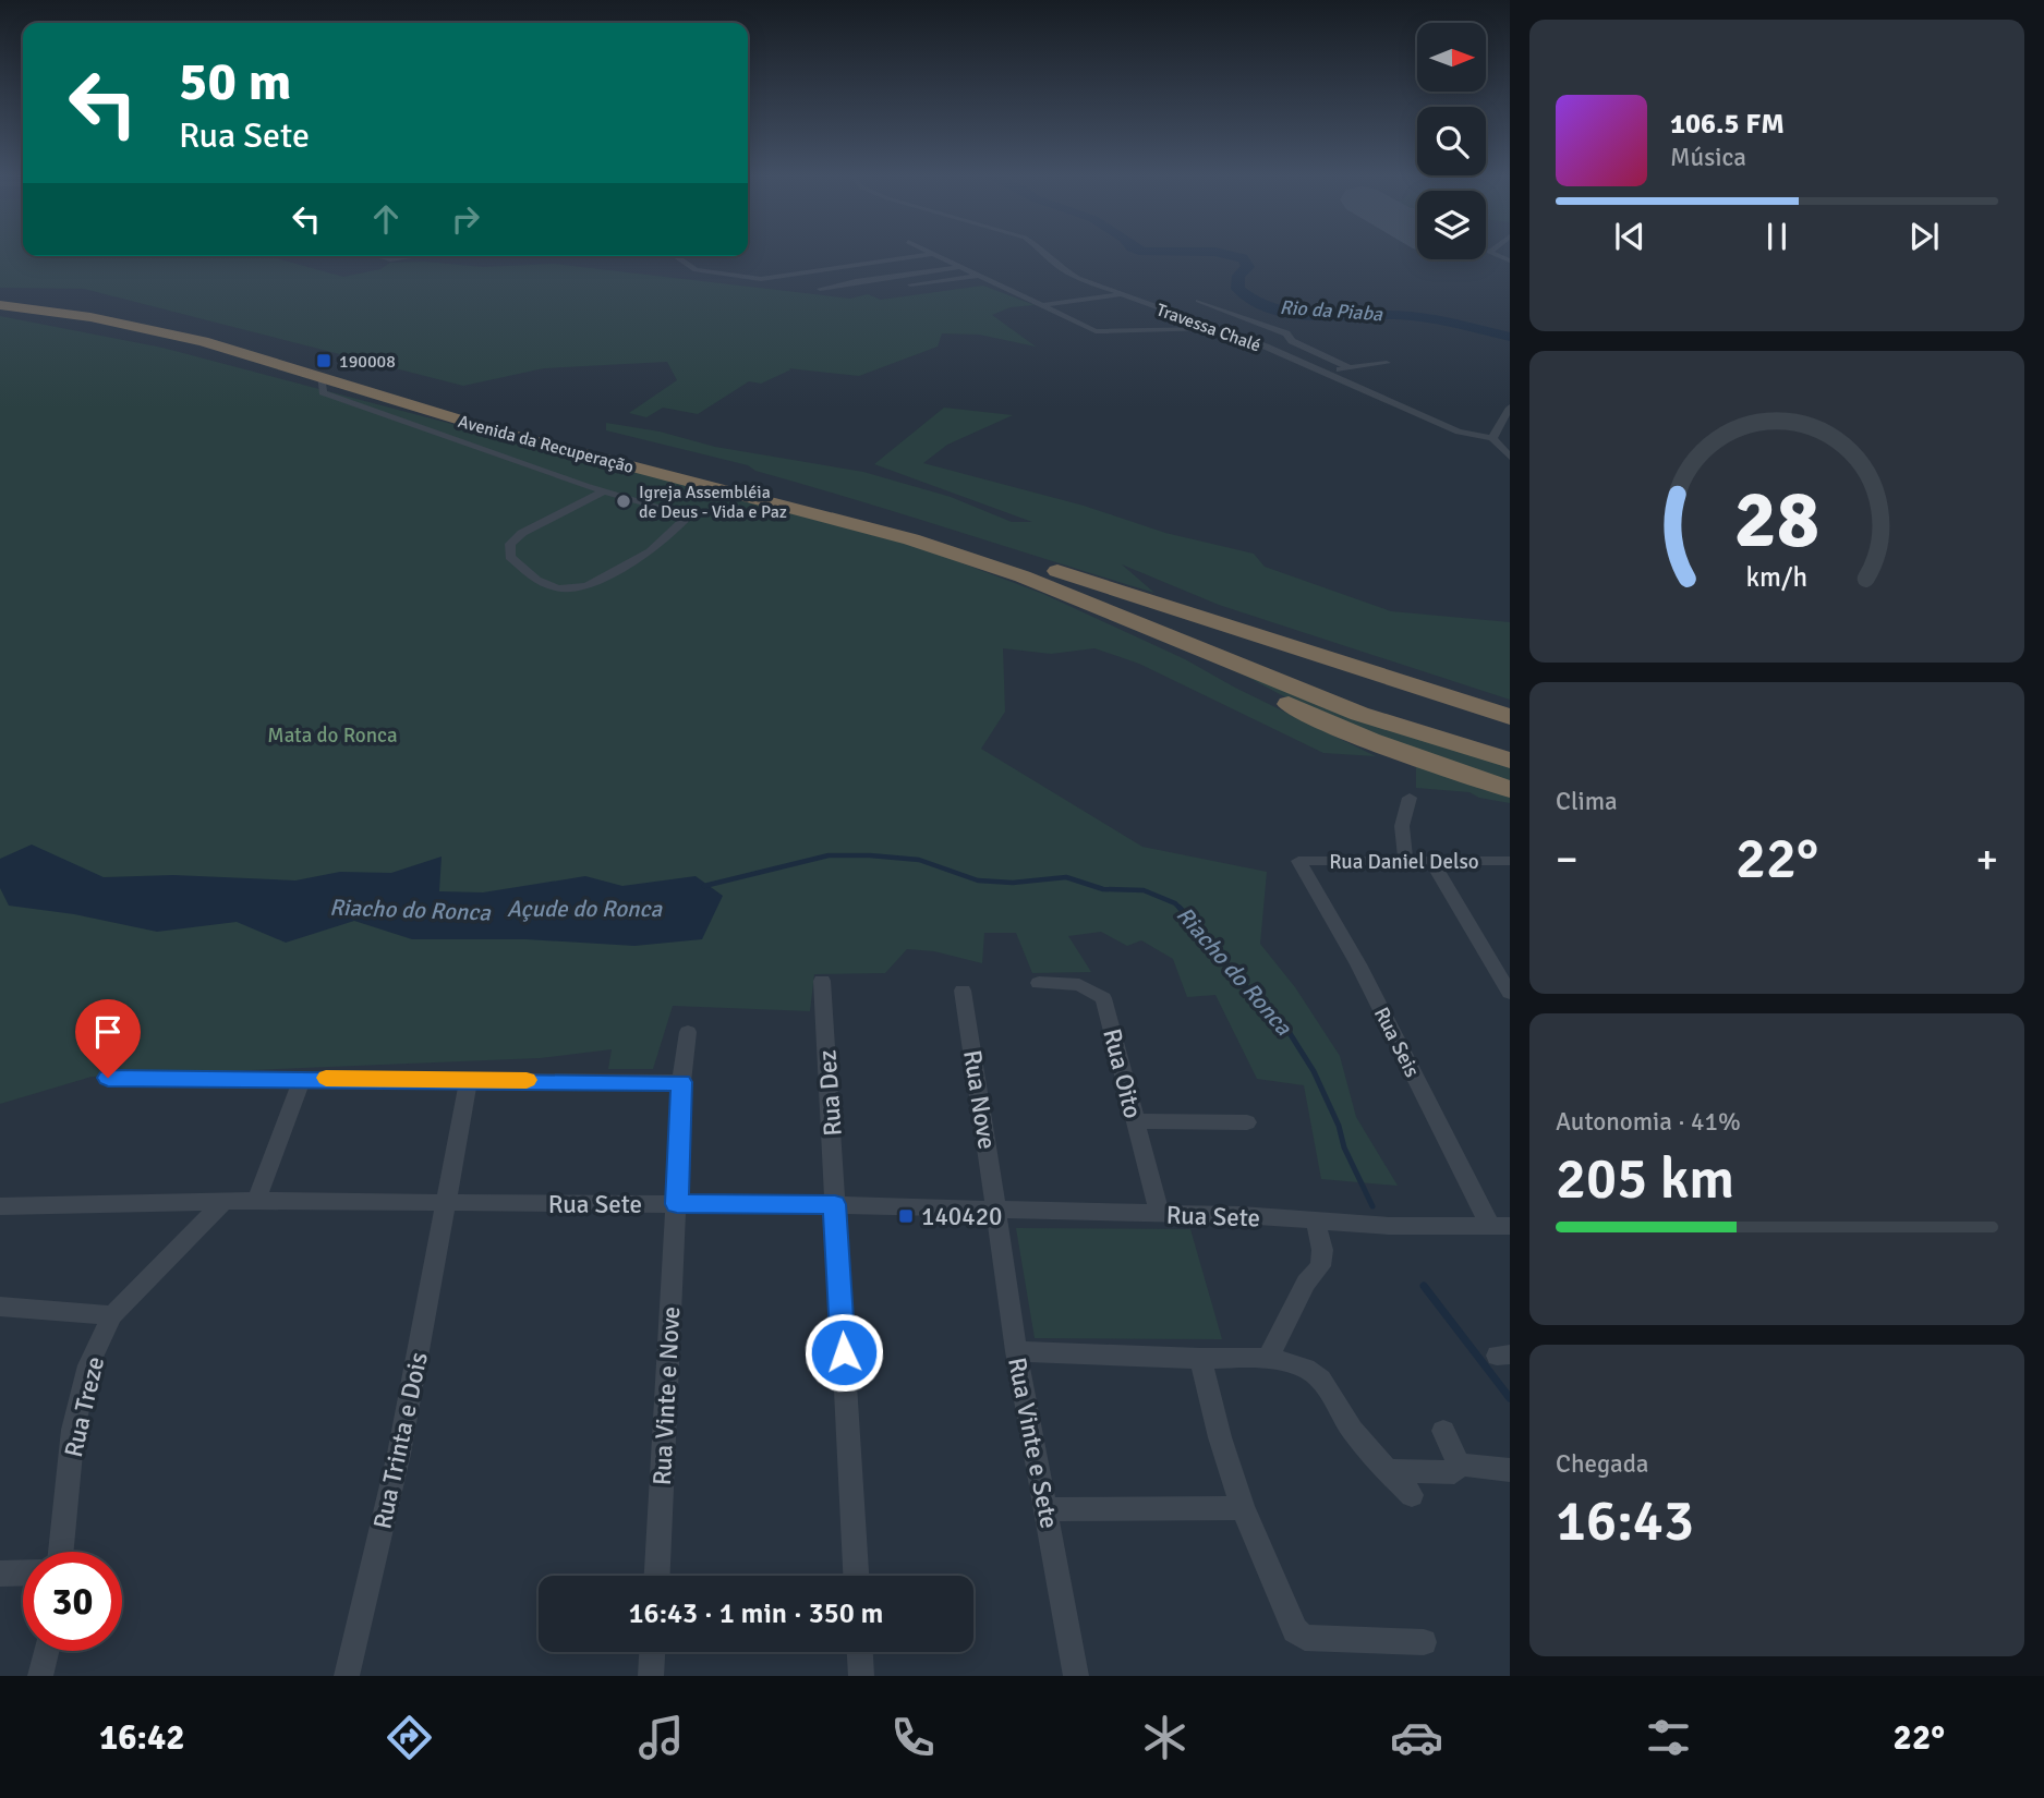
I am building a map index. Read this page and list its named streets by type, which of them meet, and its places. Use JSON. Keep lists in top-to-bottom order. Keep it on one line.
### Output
{"streets":{"highway":["Avenida da Recuperação"],"street":["Travessa Chalé","Rua Daniel Delso","Rua Seis","Rua Oito","Rua Dez","Rua Nove","Rua Sete","Rua Vinte e Nove","Rua Treze","Rua Trinta e Dois","Rua Vinte e Sete"]},"crossings":[["Rua Daniel Delso","Rua Seis"],["Rua Seis","Rua Sete"],["Rua Oito","Rua Sete"],["Rua Dez","Rua Sete"],["Rua Nove","Rua Sete"],["Rua Nove","Rua Vinte e Sete"],["Rua Sete","Rua Vinte e Nove"],["Rua Sete","Rua Treze"],["Rua Sete","Rua Trinta e Dois"],["Rua Sete","Rua Vinte e Sete"]],"water":["Rio da Piaba","Açude do Ronca","Riacho do Ronca"],"parks":["Mata do Ronca"],"places":{"transit":["190008","140420"],"other":["Igreja Assembléia de Deus - Vida e Paz"]},"north":"right","page":{"turn":["50 m","Rua Sete"],"song":["106.5 FM","Música"],"tile":["Clima",["Autonomia · 41%","205 km"],["Chegada","16:43"]],"heat":["−","22°","+"],"limit":"30","trip":"16:43 · 1 min · 350 m","tabs":["16:42","22°"],"gauge":["28","km/h"]}}
